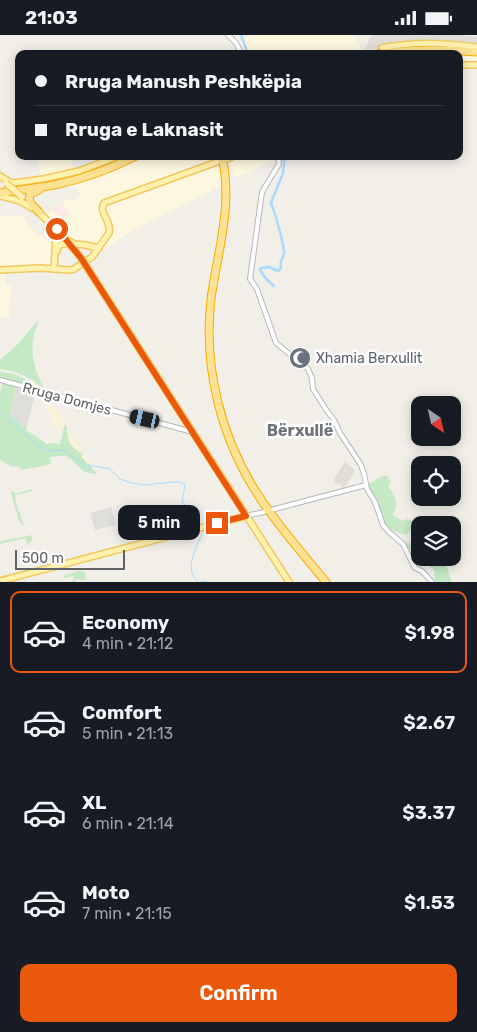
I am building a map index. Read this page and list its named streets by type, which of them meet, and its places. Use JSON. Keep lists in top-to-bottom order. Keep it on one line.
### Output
{"streets":{"street":["Rruga Domjes"]},"districts":["Bërxullë"],"places":{"mosque":["Xhamia Berxullit"]},"scale_bar":"500 m","north":"bottom right","page":{"status":"21:03","banner":["Rruga Manush Peshkëpia","Rruga e Laknasit"],"bubble":"5 min","scale":"500 m","list":[{"name":"Economy","note":"4 min · 21:12","value":"$1.98"},{"name":"Comfort","note":"5 min · 21:13","value":"$2.67"},{"name":"XL","note":"6 min · 21:14","value":"$3.37"},{"name":"Moto","note":"7 min · 21:15","value":"$1.53"}],"buttons":"Confirm"}}
